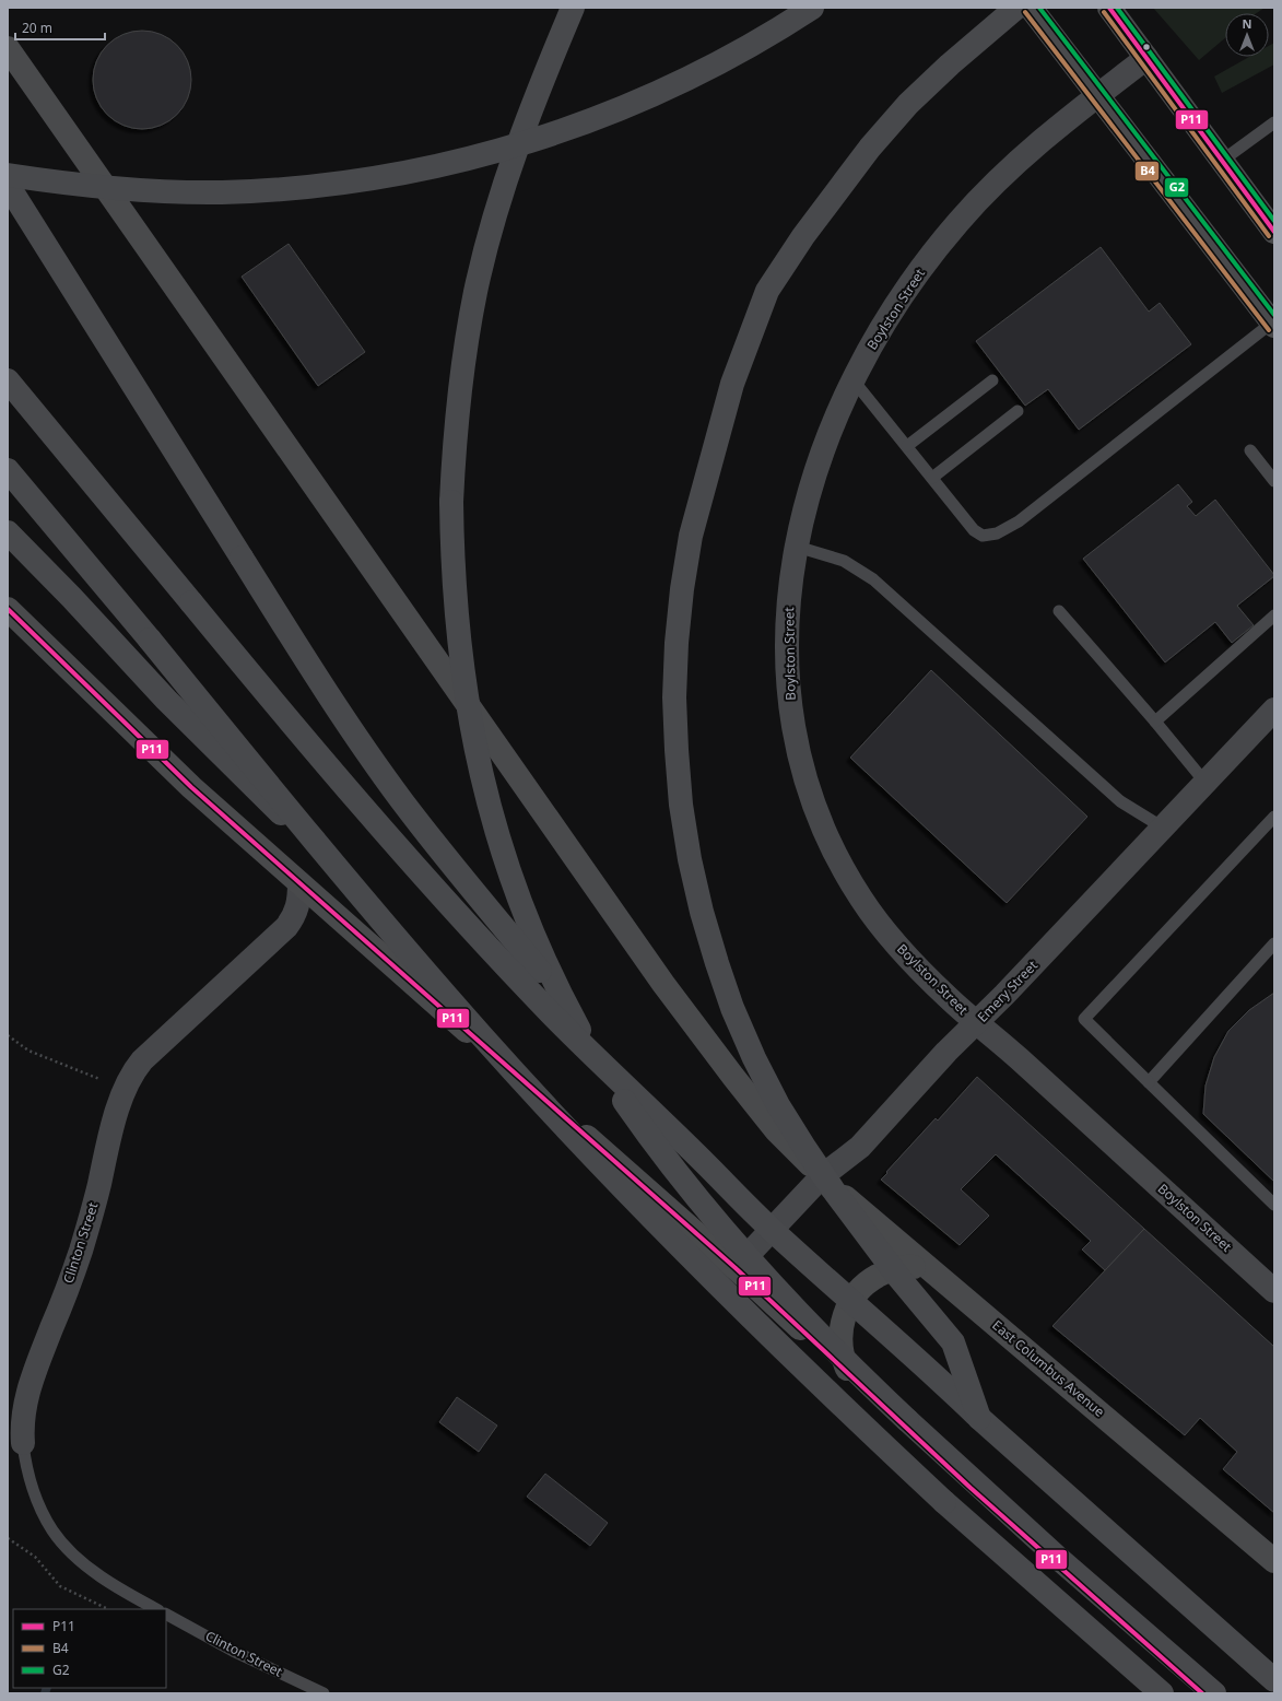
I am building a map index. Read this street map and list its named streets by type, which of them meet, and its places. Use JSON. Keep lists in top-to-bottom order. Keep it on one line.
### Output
{"streets":{"main road":["East Columbus Avenue"],"street":["Boylston Street","Emery Street","Clinton Street"]},"crossings":[["Boylston Street","Emery Street"],["Emery Street","East Columbus Avenue"]],"lines":["transit line P11","transit line G2","transit line B4"],"legend":["P11","B4","G2"],"scale_bar":"20 m","north":"top"}
